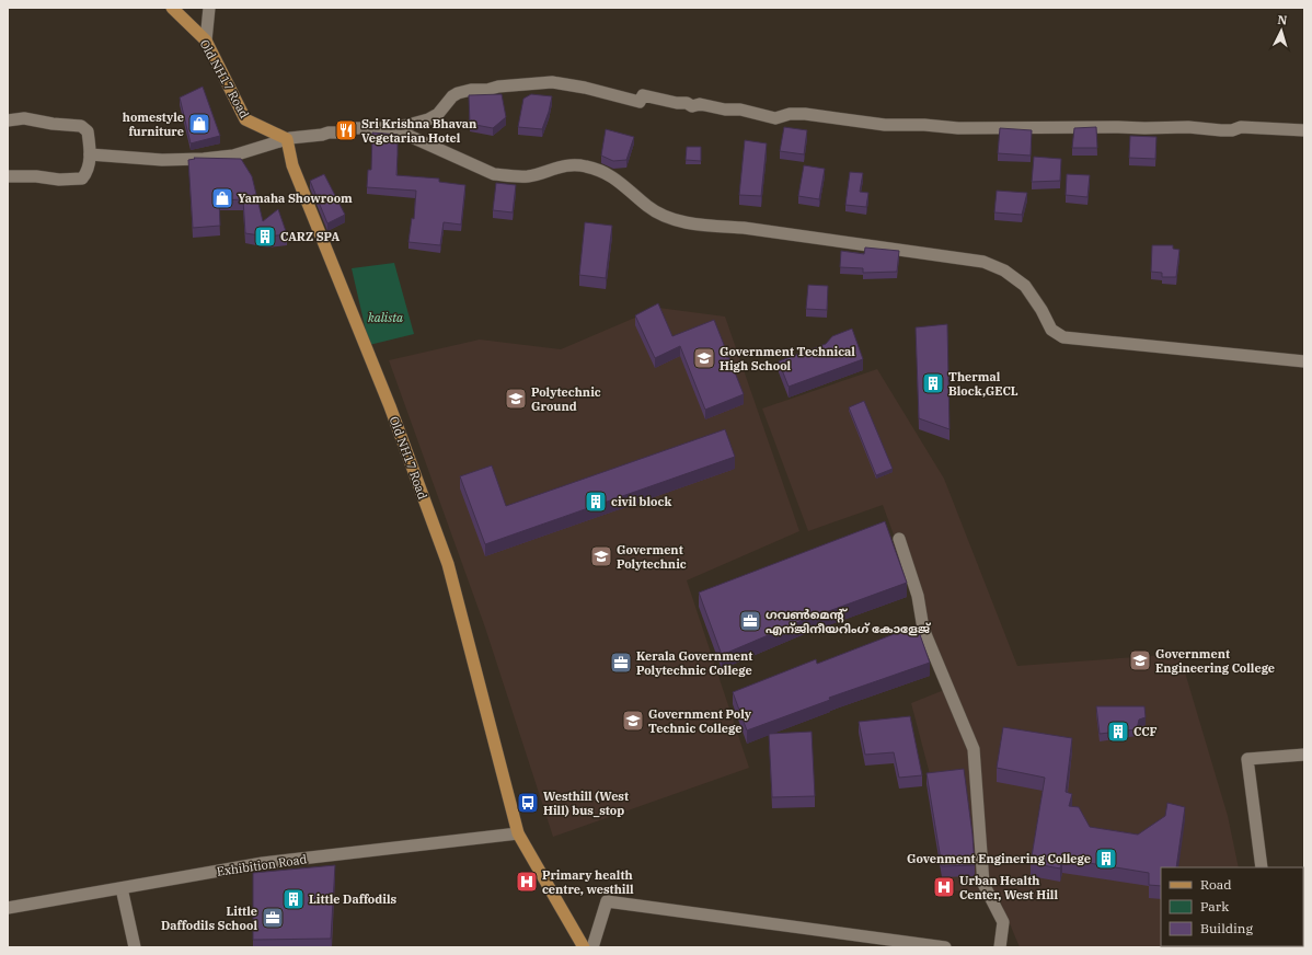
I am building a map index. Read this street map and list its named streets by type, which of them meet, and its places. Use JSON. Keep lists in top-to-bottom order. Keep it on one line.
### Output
{"streets":{"main road":["Old NH17 Road"],"street":["Exhibition Road"]},"crossings":[["Old NH17 Road","Exhibition Road"]],"parks":["kalista"],"places":{"shop":["homestyle furniture","Yamaha Showroom"],"restaurant":["Sri Krishna Bhavan Vegetarian Hotel"],"building":["CARZ SPA","Thermal Block,GECL","civil block","CCF","Govenment Enginering College","Little Daffodils"],"school or university":["Government Technical High School","Polytechnic Ground","Goverment Polytechnic","Government Engineering College","Government Poly Technic College"],"office":["ഗവൺമെന്റ് എന്ജിനീയറിംഗ് കോളേജ്","Kerala Government Polytechnic College","Little Daffodils School"],"bus stop":["Westhill (West Hill) bus_stop"],"hospital":["Primary health centre, westhill","Urban Health Center, West Hill"]},"legend":["Road","Park","Building"],"north":"top"}
